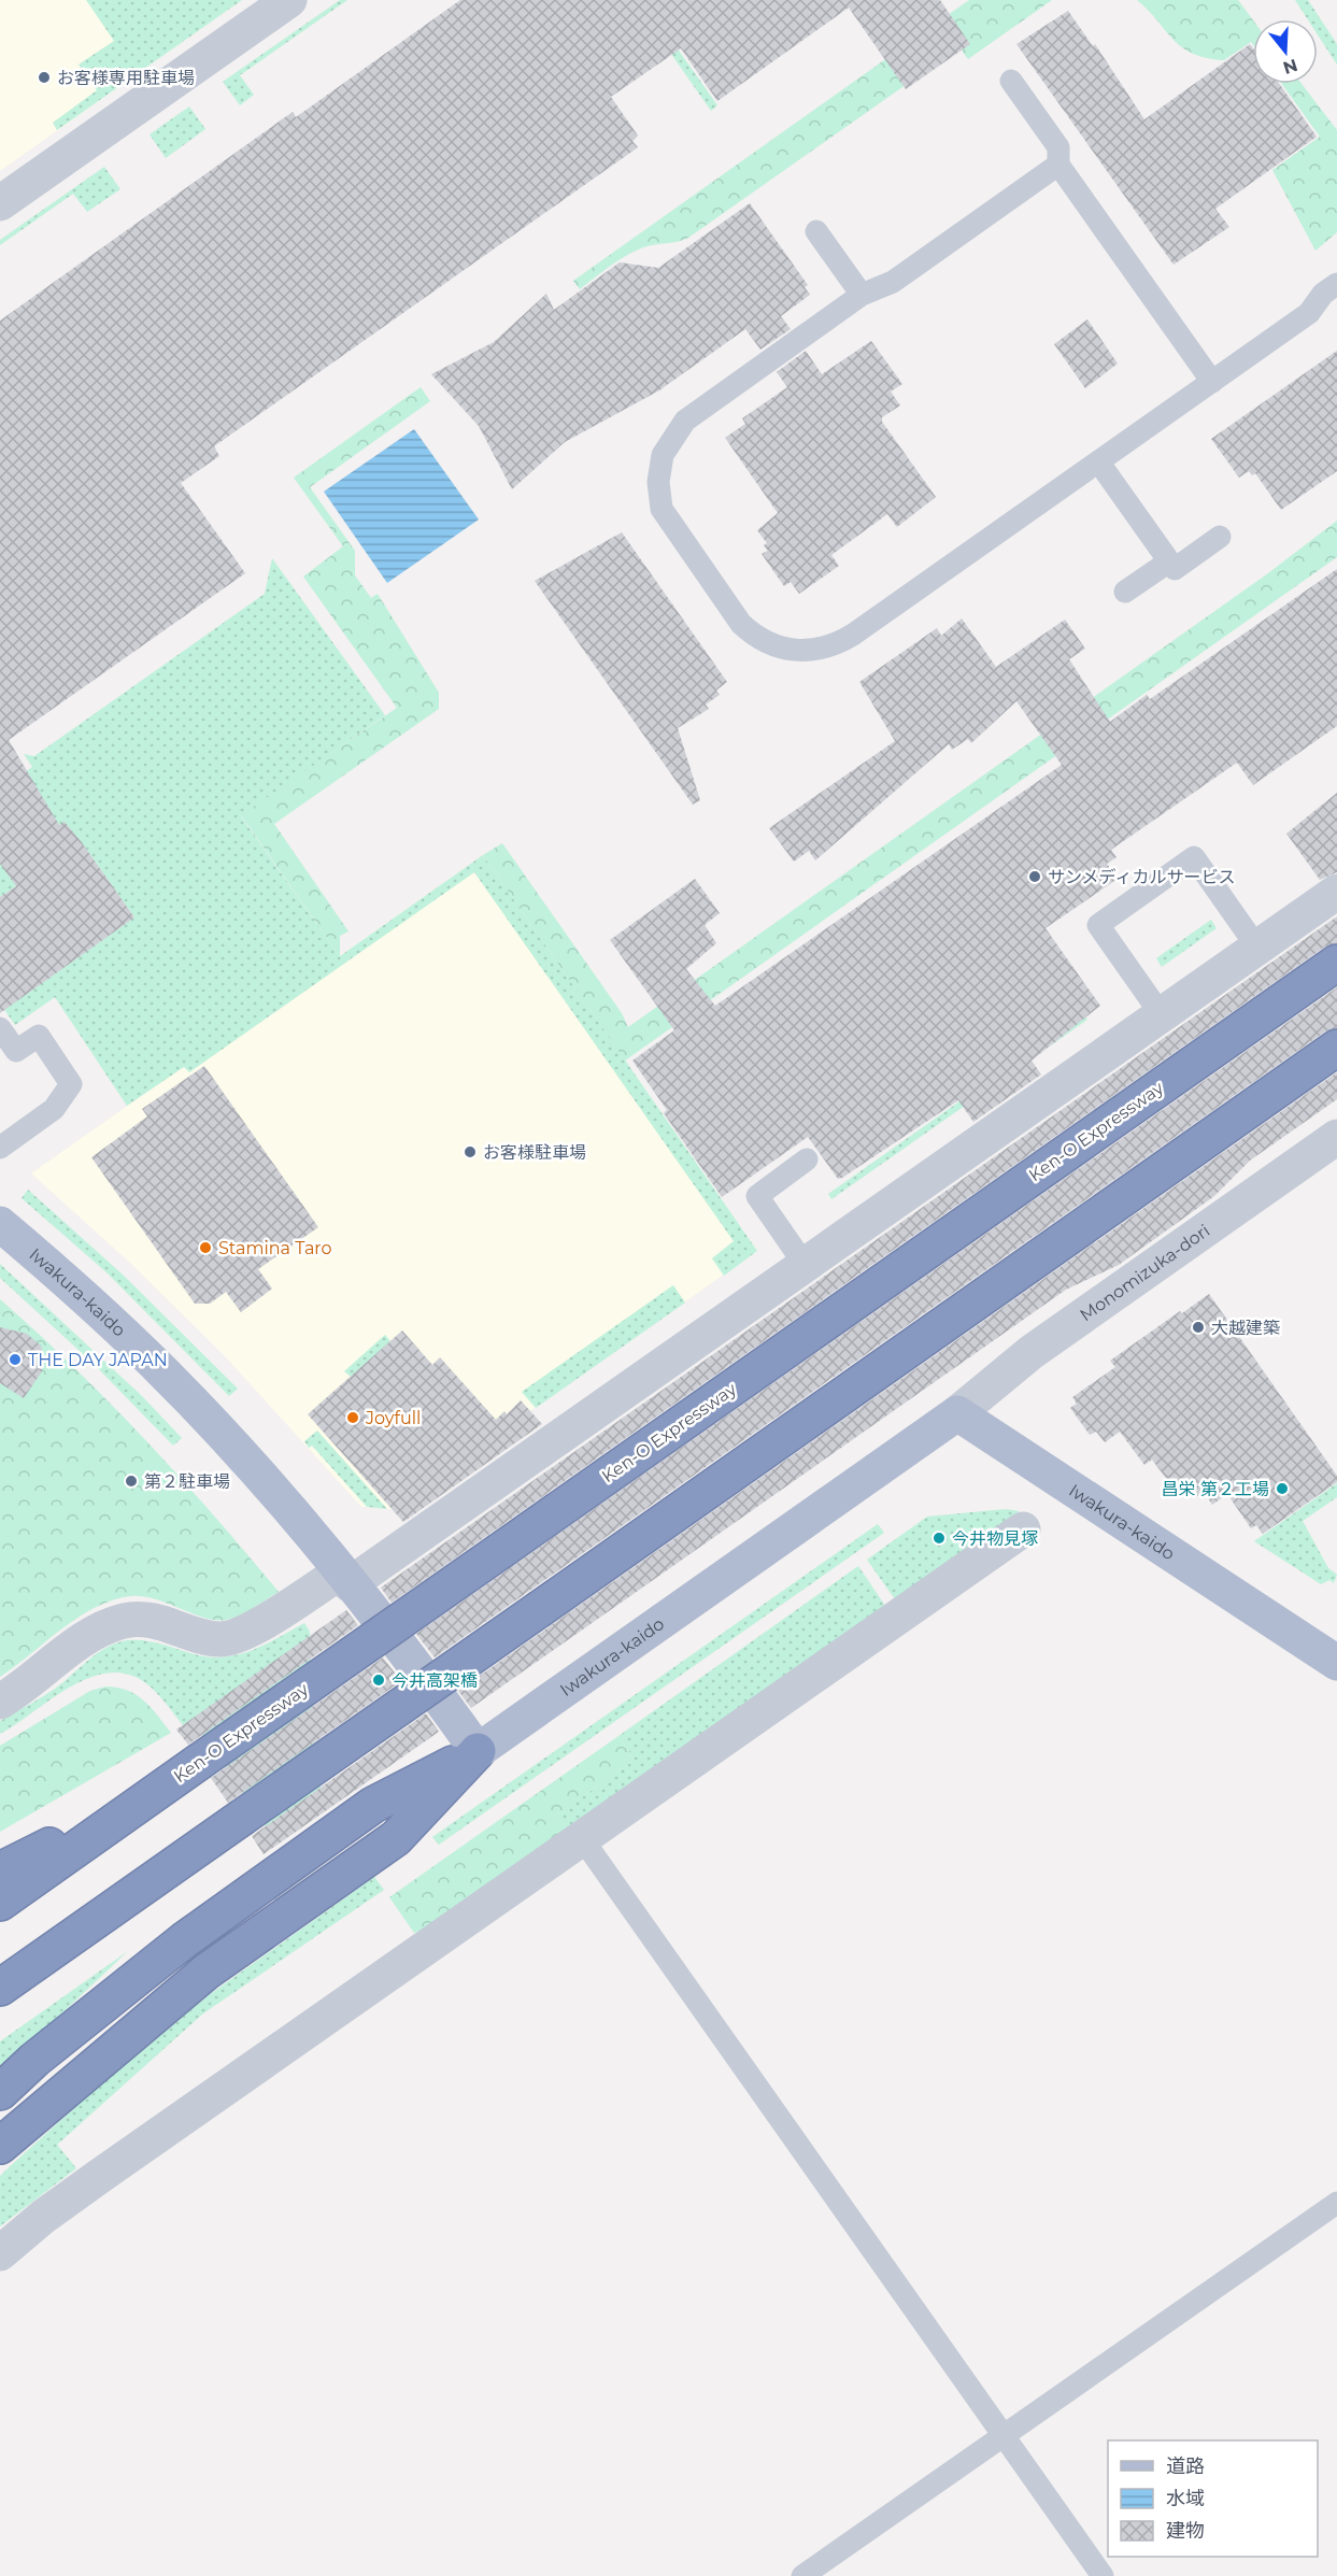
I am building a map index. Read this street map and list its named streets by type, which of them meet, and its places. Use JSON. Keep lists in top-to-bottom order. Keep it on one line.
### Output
{"streets":{"highway":["Ken-O Expressway"],"main road":["Iwakura-kaido"],"street":["Monomizuka-dori"]},"crossings":[["Monomizuka-dori","Iwakura-kaido"]],"places":["お客様専用駐車場","サンメディカルサービス","お客様駐車場","Stamina Taro","大越建築","THE DAY JAPAN","Joyfull","第２駐車場","昌栄 第２工場","今井物見塚","今井高架橋"],"legend":["道路","水域","建物"],"north":"bottom"}
